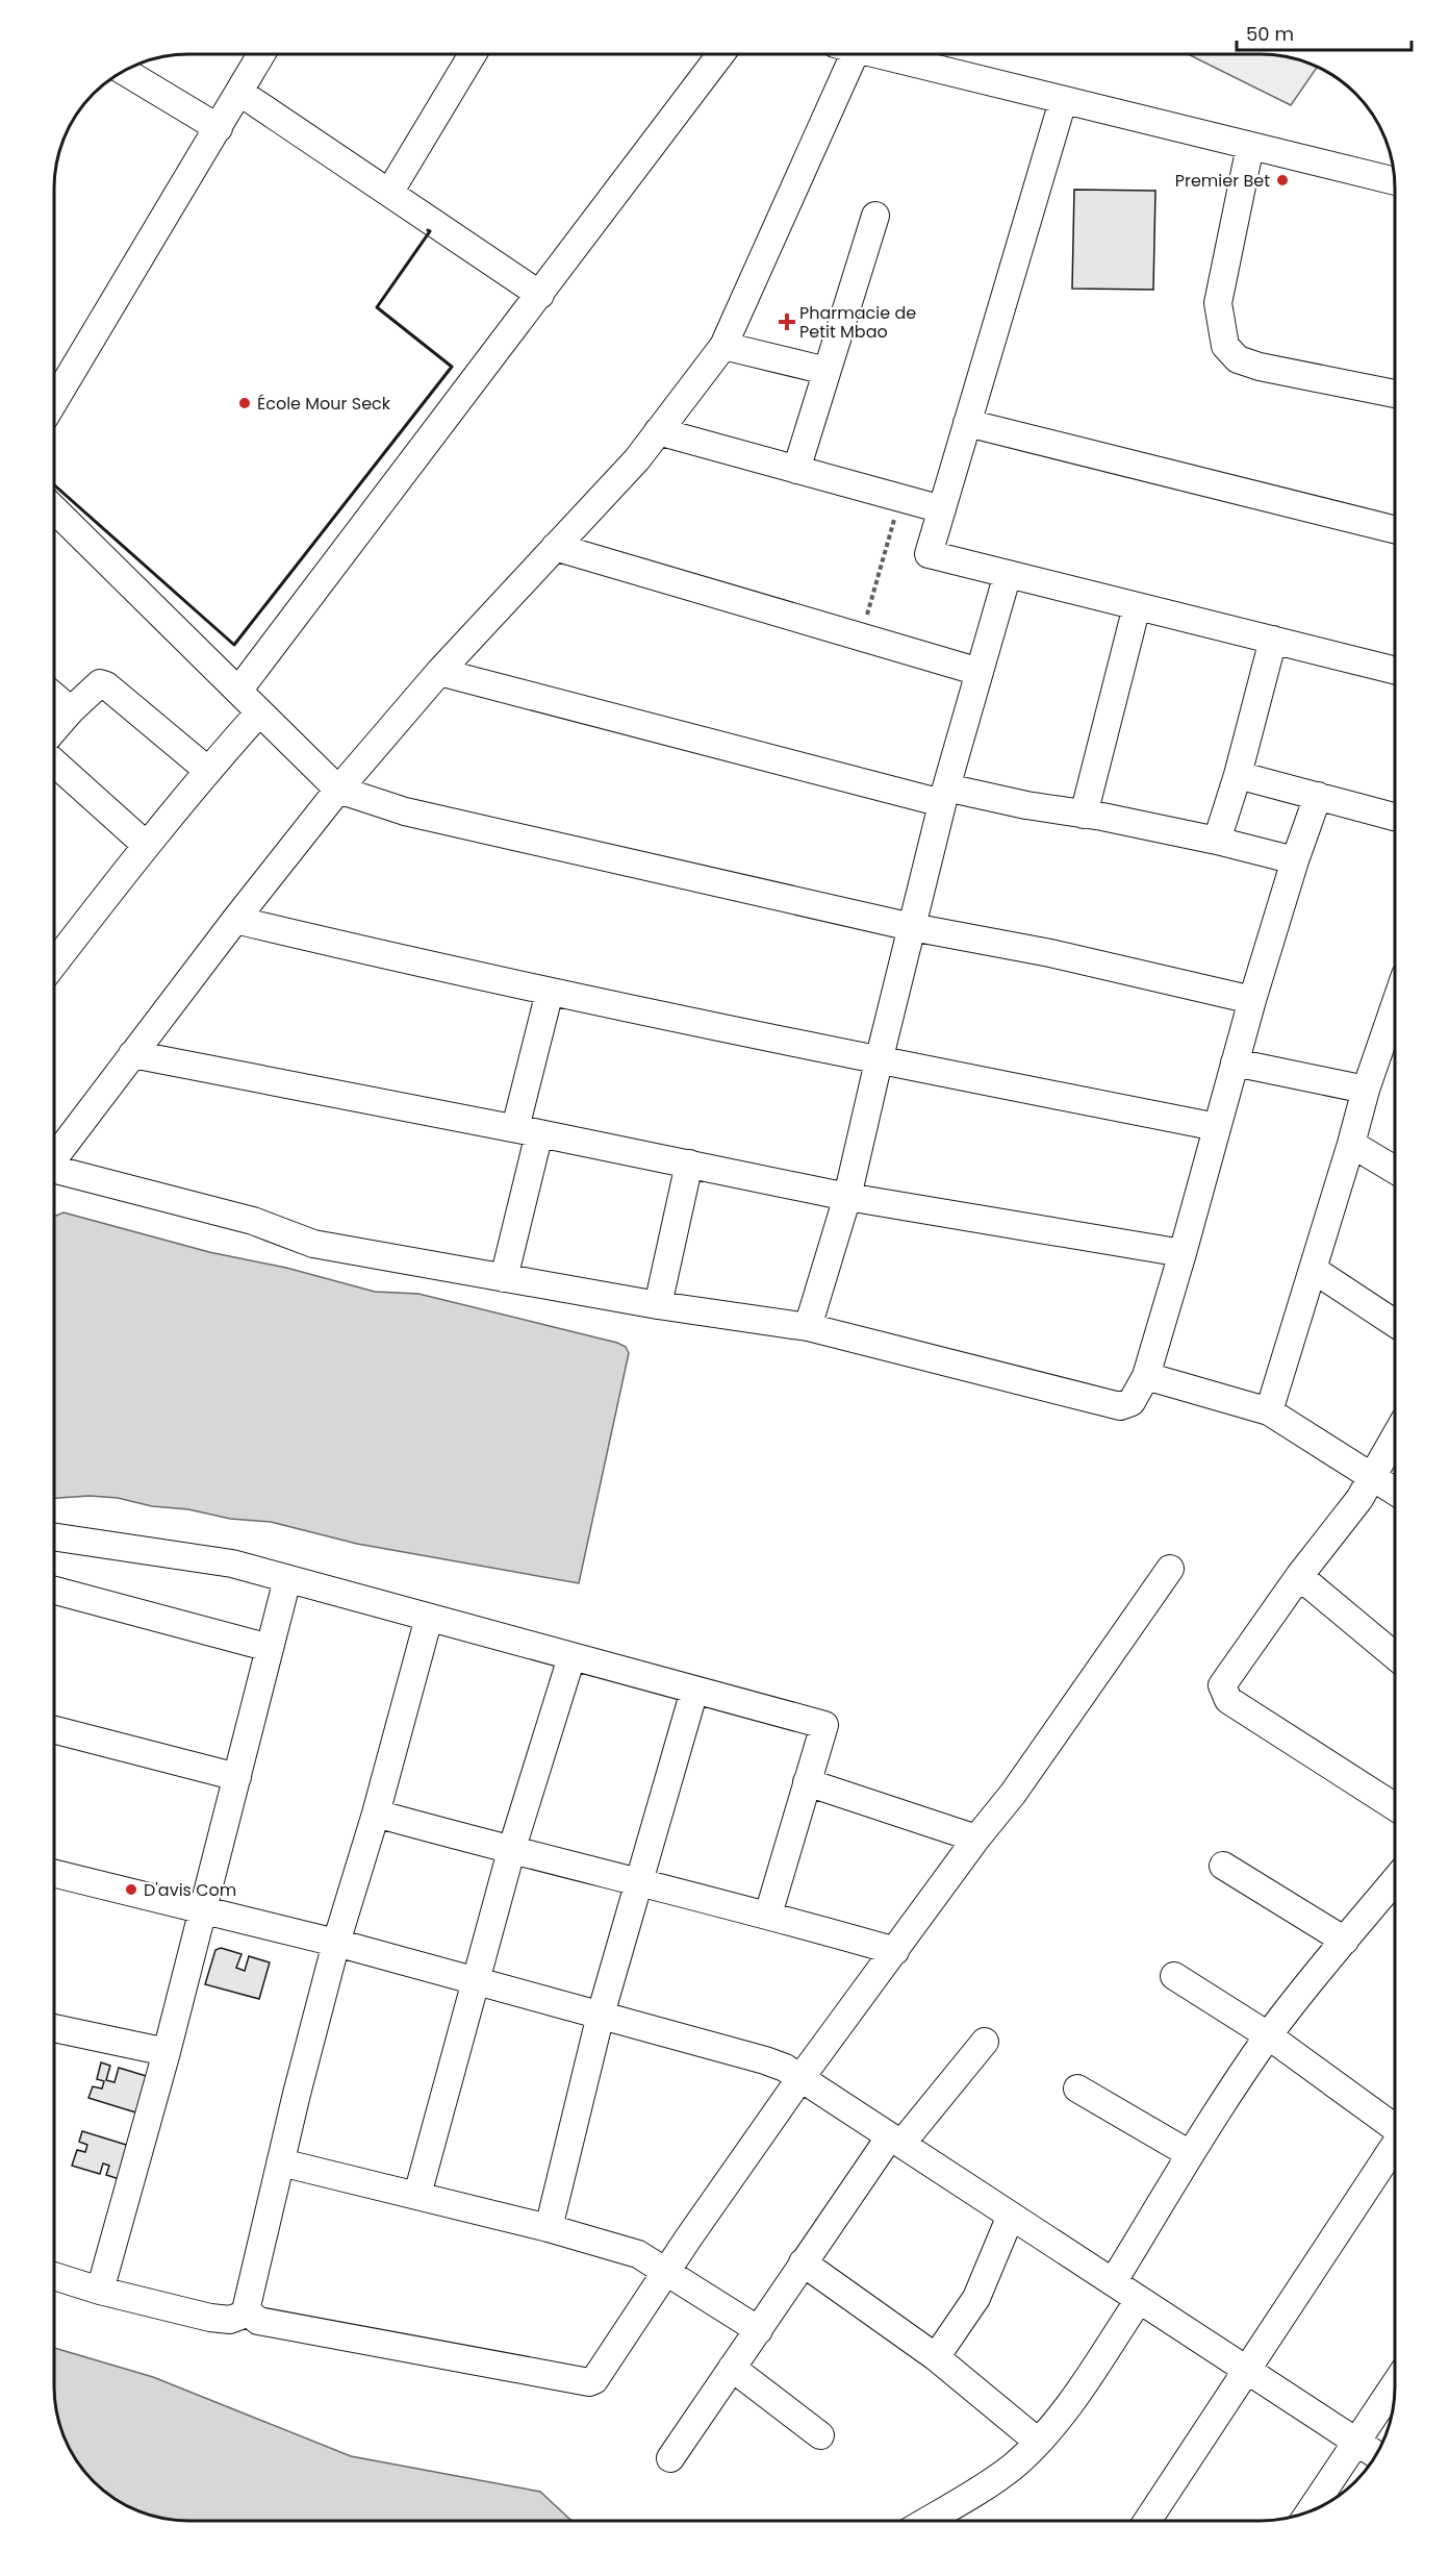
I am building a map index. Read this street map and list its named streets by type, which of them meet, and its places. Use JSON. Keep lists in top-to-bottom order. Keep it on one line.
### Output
{"places":{"other":["Premier Bet","École Mour Seck","D'avis Com"],"health":["Pharmacie de Petit Mbao"]},"scale_bar":"50 m"}
